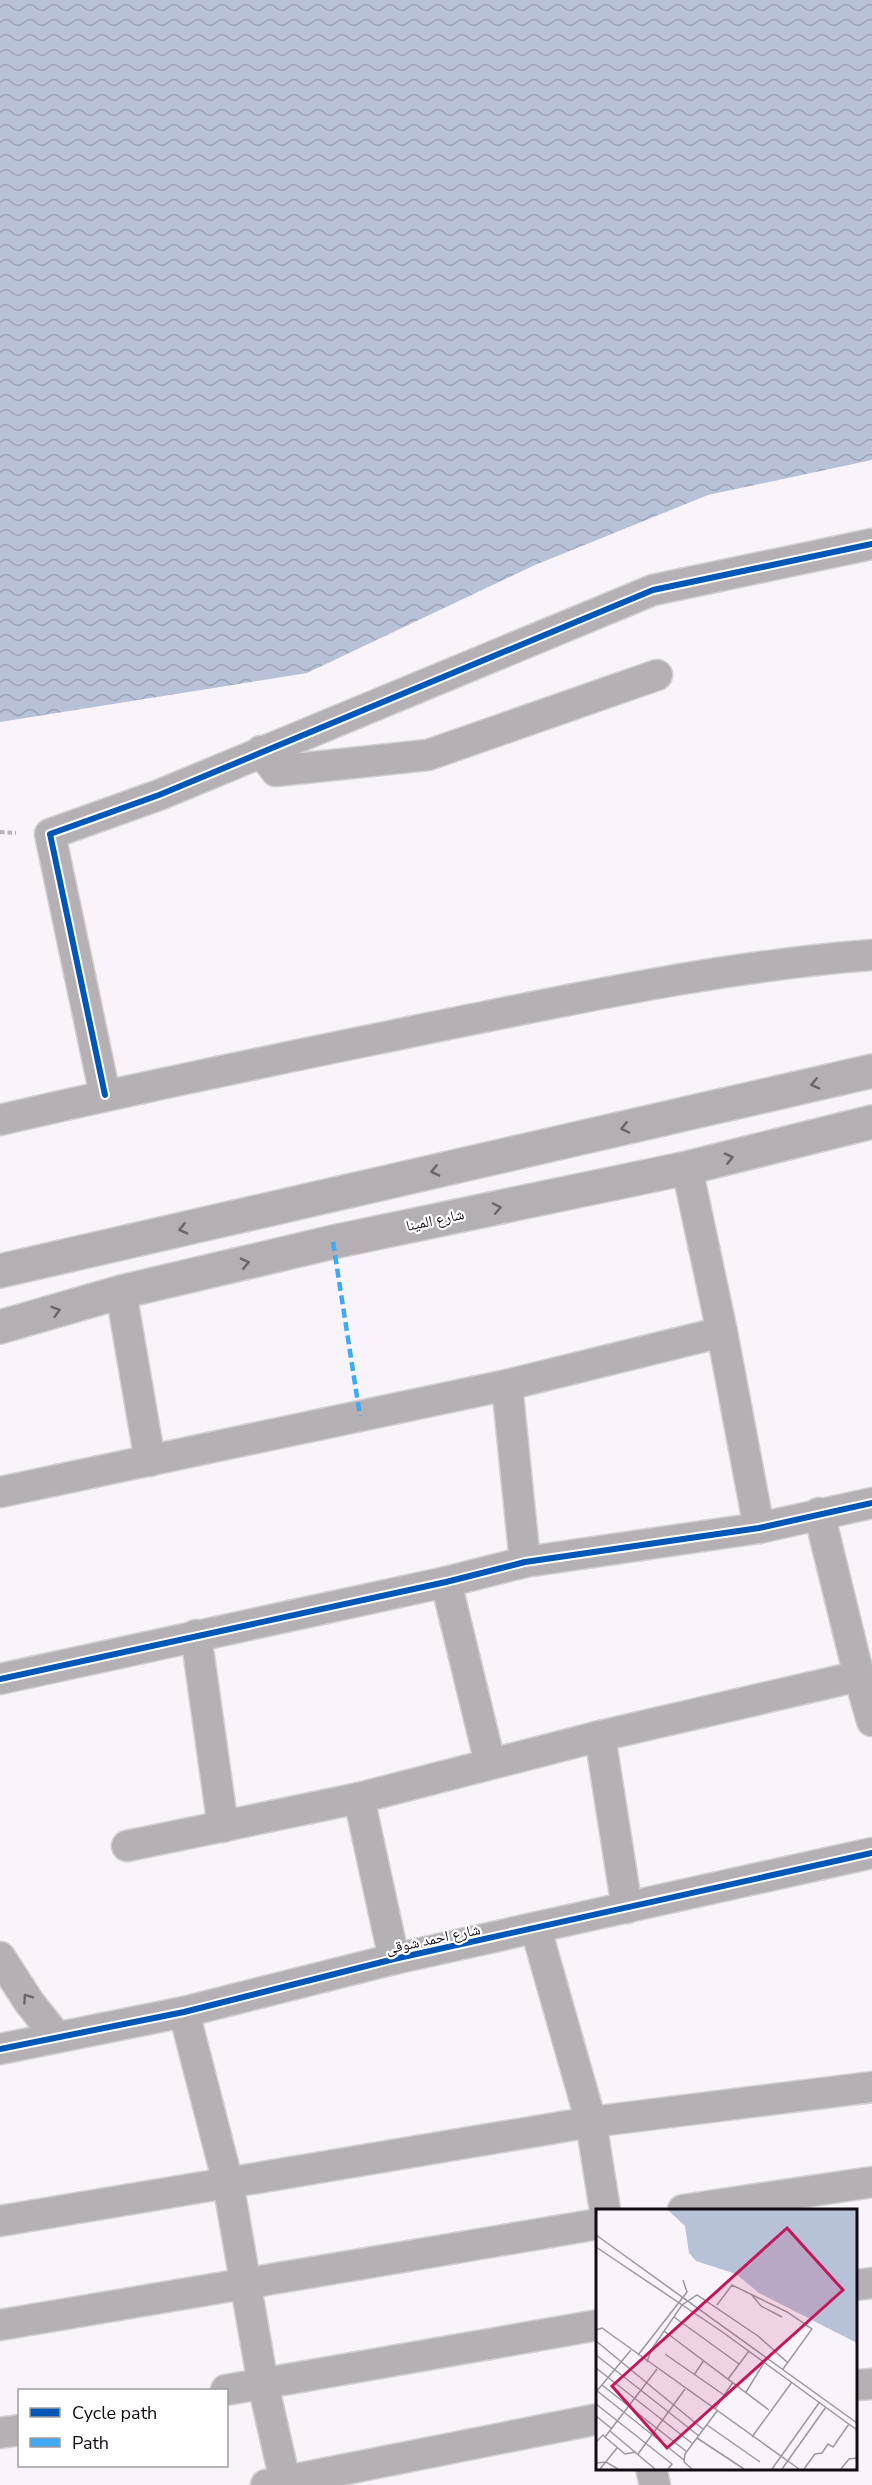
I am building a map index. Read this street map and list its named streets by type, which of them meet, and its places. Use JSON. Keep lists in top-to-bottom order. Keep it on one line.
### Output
{"streets":{"main road":["شارع المينا"],"street":["شارع احمد شوقى"]},"legend":["Cycle path","Path"]}
